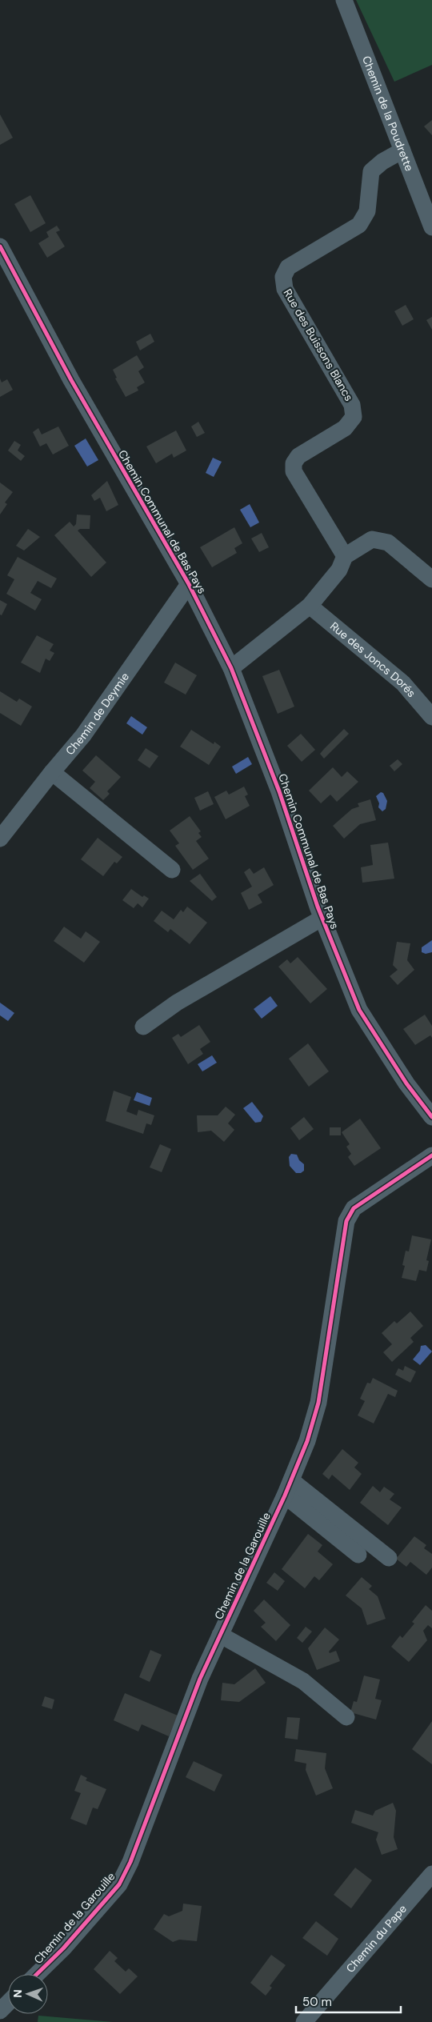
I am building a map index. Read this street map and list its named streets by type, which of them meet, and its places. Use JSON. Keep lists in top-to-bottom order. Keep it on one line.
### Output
{"streets":{"street":["Chemin de la Poudrette","Rue des Buissons Blancs","Chemin Communal de Bas Pays","Rue des Joncs Dorés","Chemin de Deymie","Chemin de la Garouille","Chemin du Pape"]},"crossings":[["Chemin de la Poudrette","Rue des Buissons Blancs"],["Chemin Communal de Bas Pays","Chemin de Deymie"]],"scale_bar":"50 m","north":"left"}
